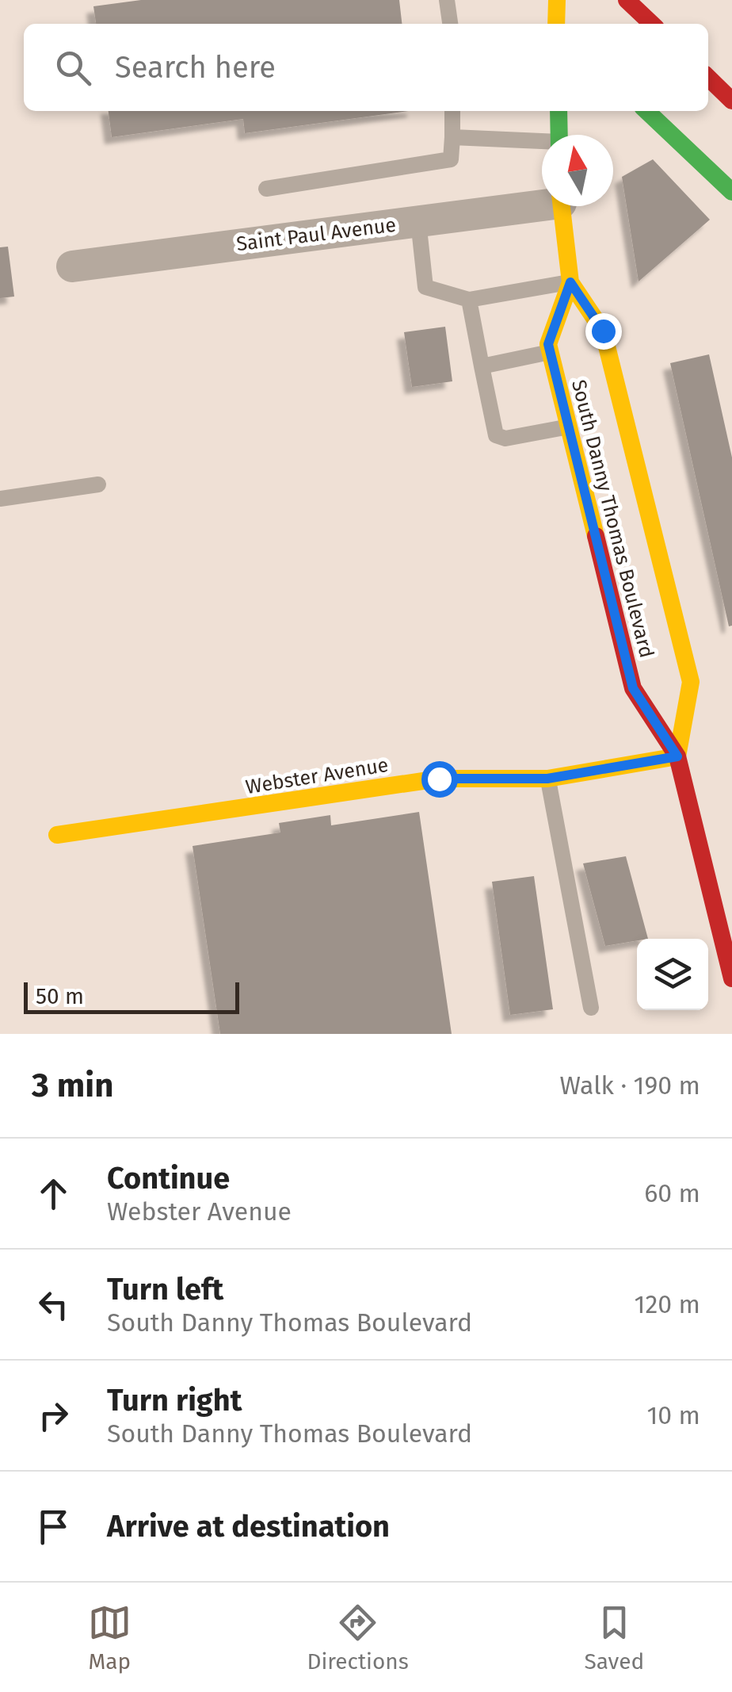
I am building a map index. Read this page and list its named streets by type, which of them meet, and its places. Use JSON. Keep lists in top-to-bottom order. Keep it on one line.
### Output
{"streets":{"main road":["South Danny Thomas Boulevard","Webster Avenue"],"street":["Saint Paul Avenue"]},"crossings":[["South Danny Thomas Boulevard","Webster Avenue"]],"scale_bar":"50 m","north":"top","page":{"search":"Search here","scale":"50 m","heading":["3 min","Walk · 190 m"],"list":[["Continue","Webster Avenue","60 m"],["Turn left","South Danny Thomas Boulevard","120 m"],["Turn right","South Danny Thomas Boulevard","10 m"],"Arrive at destination"],"nav":["Map","Directions","Saved"]}}
